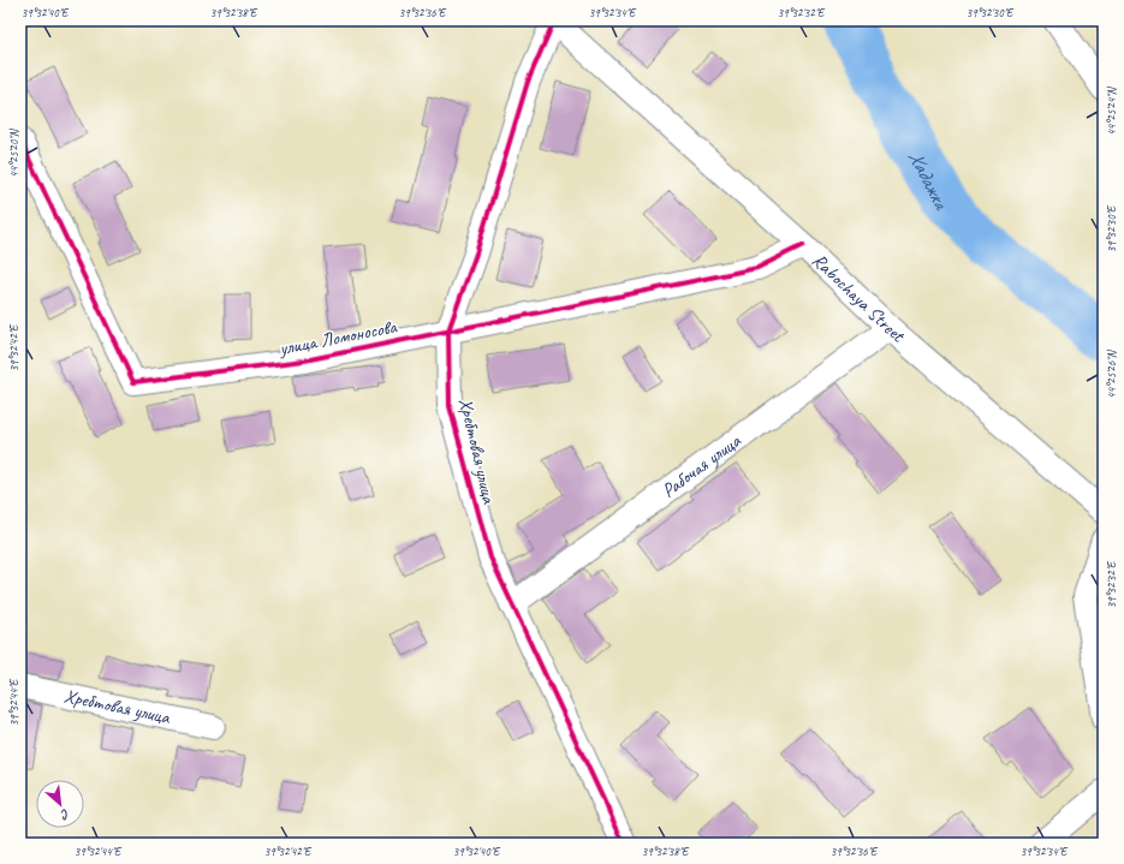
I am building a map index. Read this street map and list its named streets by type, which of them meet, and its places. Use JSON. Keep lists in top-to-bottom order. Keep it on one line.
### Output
{"streets":{"street":["Rabochaya Street","улица Ломоносова","Хребтовая улица","Рабочая улица"]},"crossings":[["Rabochaya Street","улица Ломоносова"],["Rabochaya Street","Хребтовая улица"],["Rabochaya Street","Рабочая улица"],["улица Ломоносова","Хребтовая улица"],["Хребтовая улица","Рабочая улица"]],"water":["Хадажка"],"north":"bottom right","coordinates":["39°32'40\"E","39°32'38\"E","39°32'36\"E","39°32'34\"E","39°32'32\"E","39°32'30\"E","44°25'24\"N","44°25'20\"N","39°32'42\"E","44°25'26\"N","39°32'44\"E"]}
